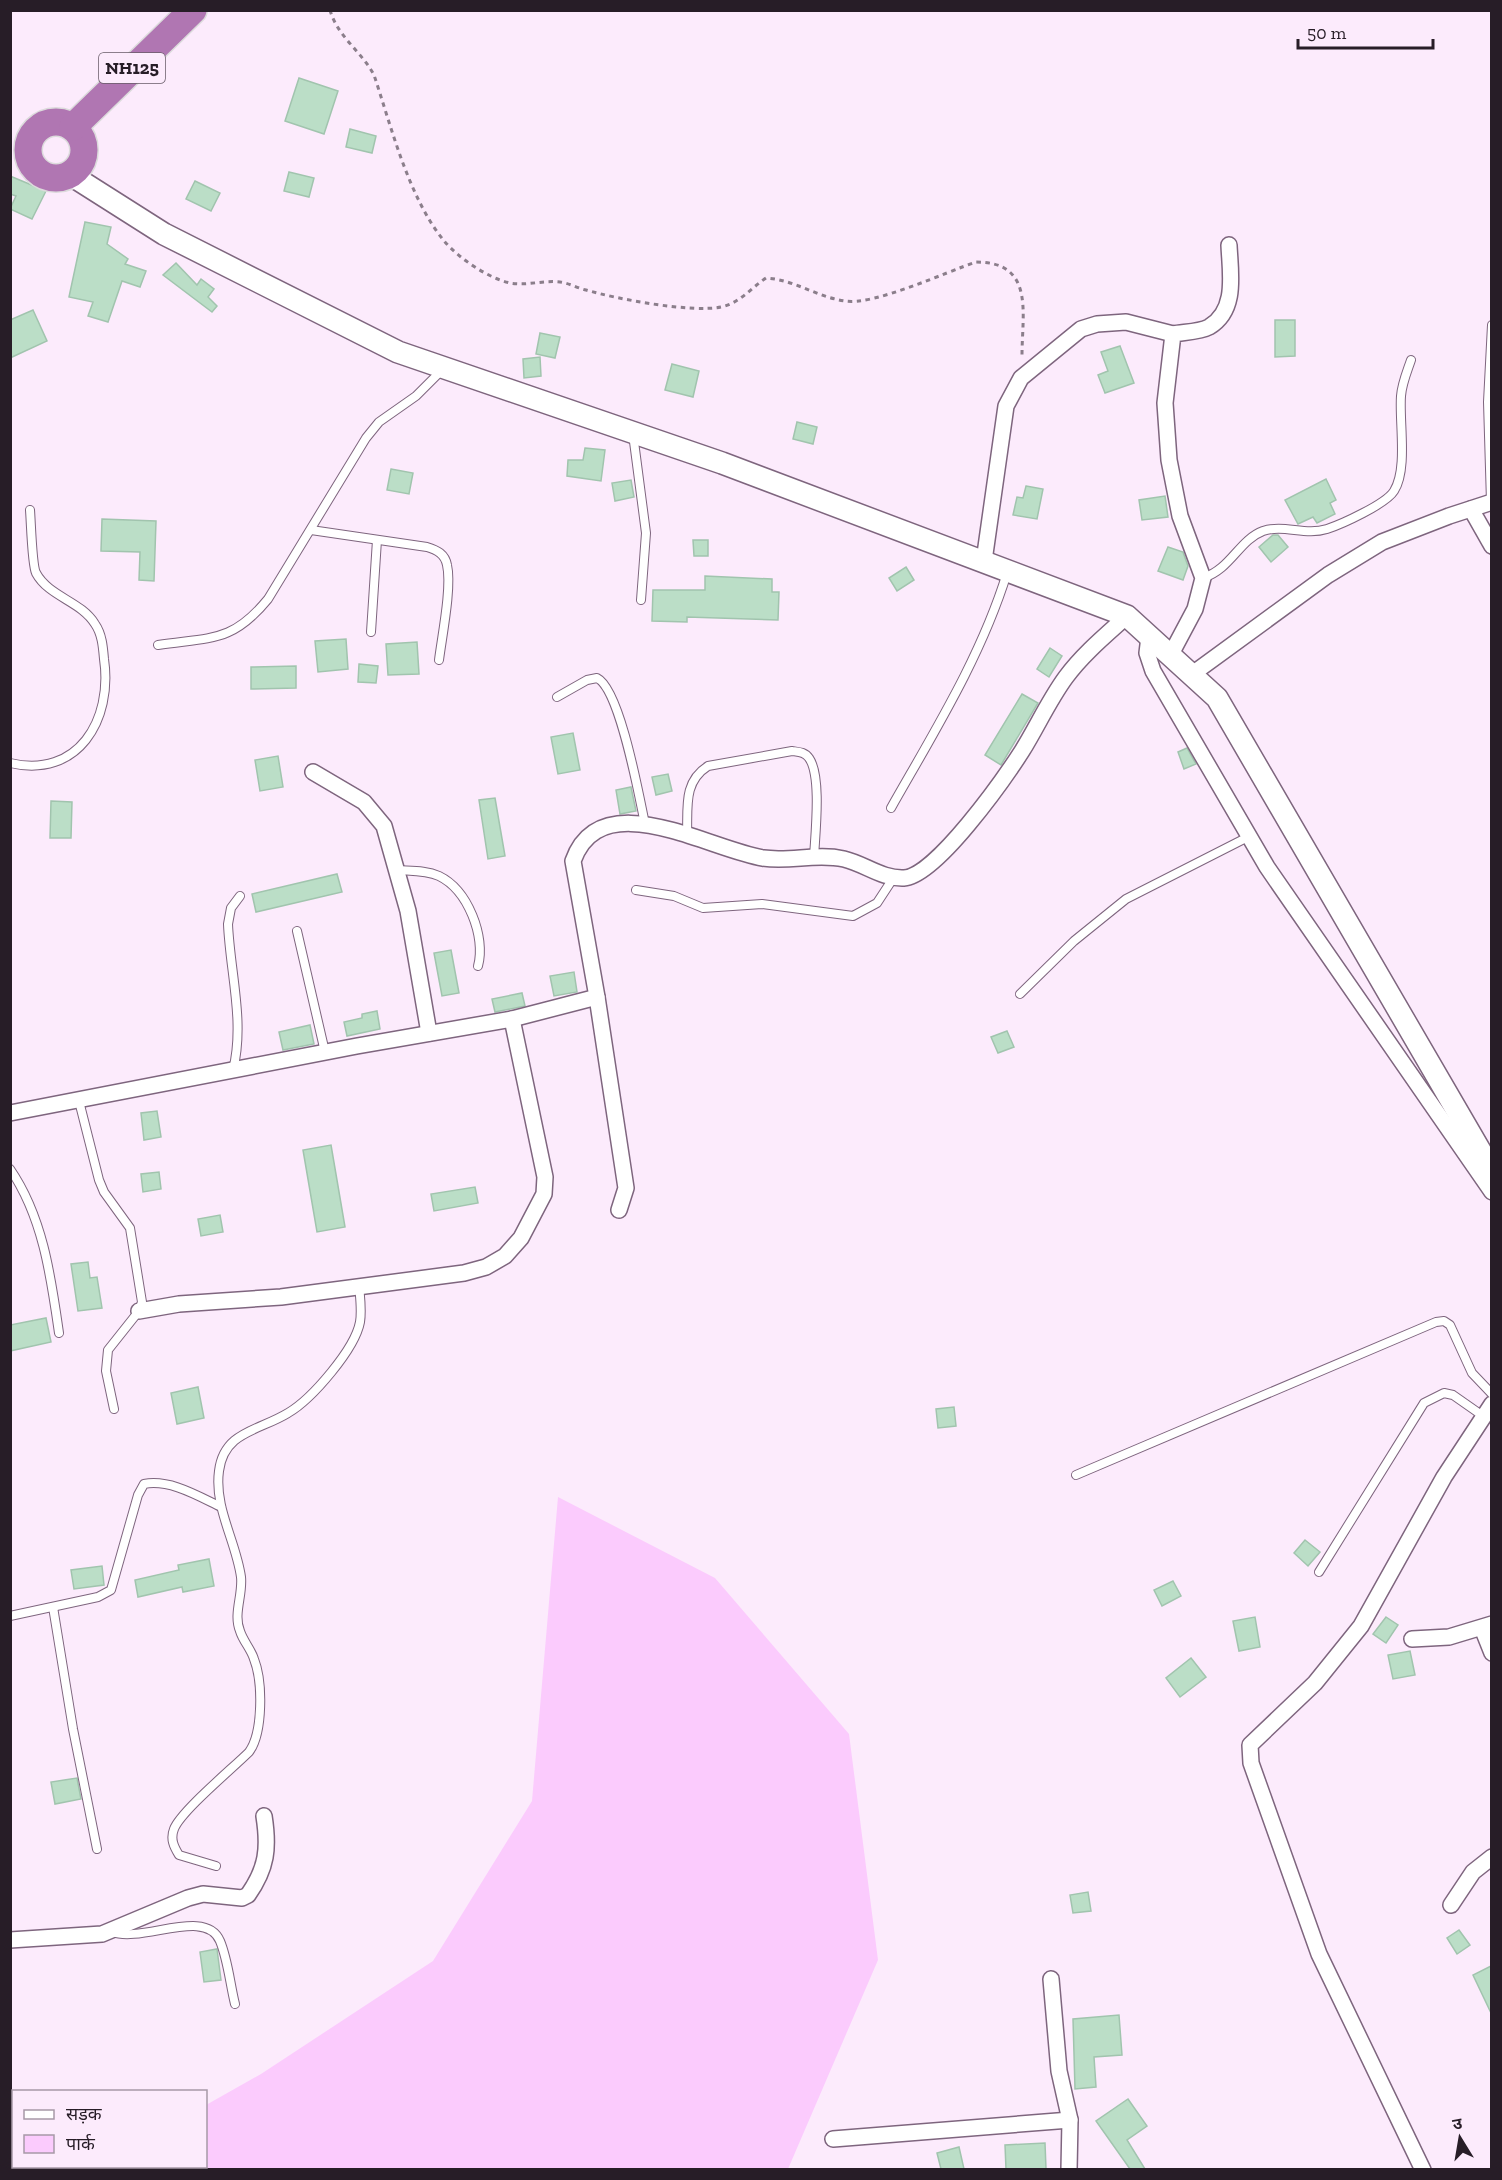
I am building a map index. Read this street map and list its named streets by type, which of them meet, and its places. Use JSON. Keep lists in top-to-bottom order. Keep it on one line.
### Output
{"streets":{"highway":["NH125"]},"legend":["सड़क","पार्क"],"scale_bar":"50 m","north":"top"}
